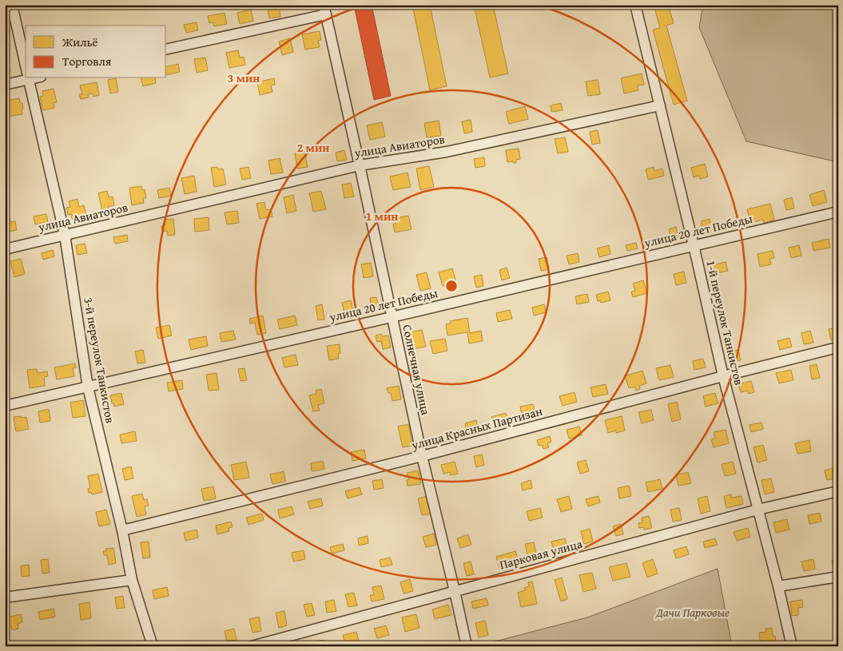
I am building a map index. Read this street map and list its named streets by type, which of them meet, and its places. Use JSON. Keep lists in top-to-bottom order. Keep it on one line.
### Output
{"streets":{"street":["улица Авиаторов","улица 20 лет Победы","1-й переулок Танкистов","3-й переулок Танкистов","Солнечная улица","улица Красных Партизан","Парковая улица"]},"crossings":[["улица Авиаторов","1-й переулок Танкистов"],["улица Авиаторов","3-й переулок Танкистов"],["улица Авиаторов","Солнечная улица"],["улица 20 лет Победы","1-й переулок Танкистов"],["улица 20 лет Победы","3-й переулок Танкистов"],["улица 20 лет Победы","Солнечная улица"],["1-й переулок Танкистов","улица Красных Партизан"],["1-й переулок Танкистов","Парковая улица"],["3-й переулок Танкистов","улица Красных Партизан"],["Солнечная улица","улица Красных Партизан"],["Солнечная улица","Парковая улица"]],"parks":["Дачи Парковые"],"legend":["Жильё","Торговля"],"rings":["3 мин","2 мин","1 мин"]}
